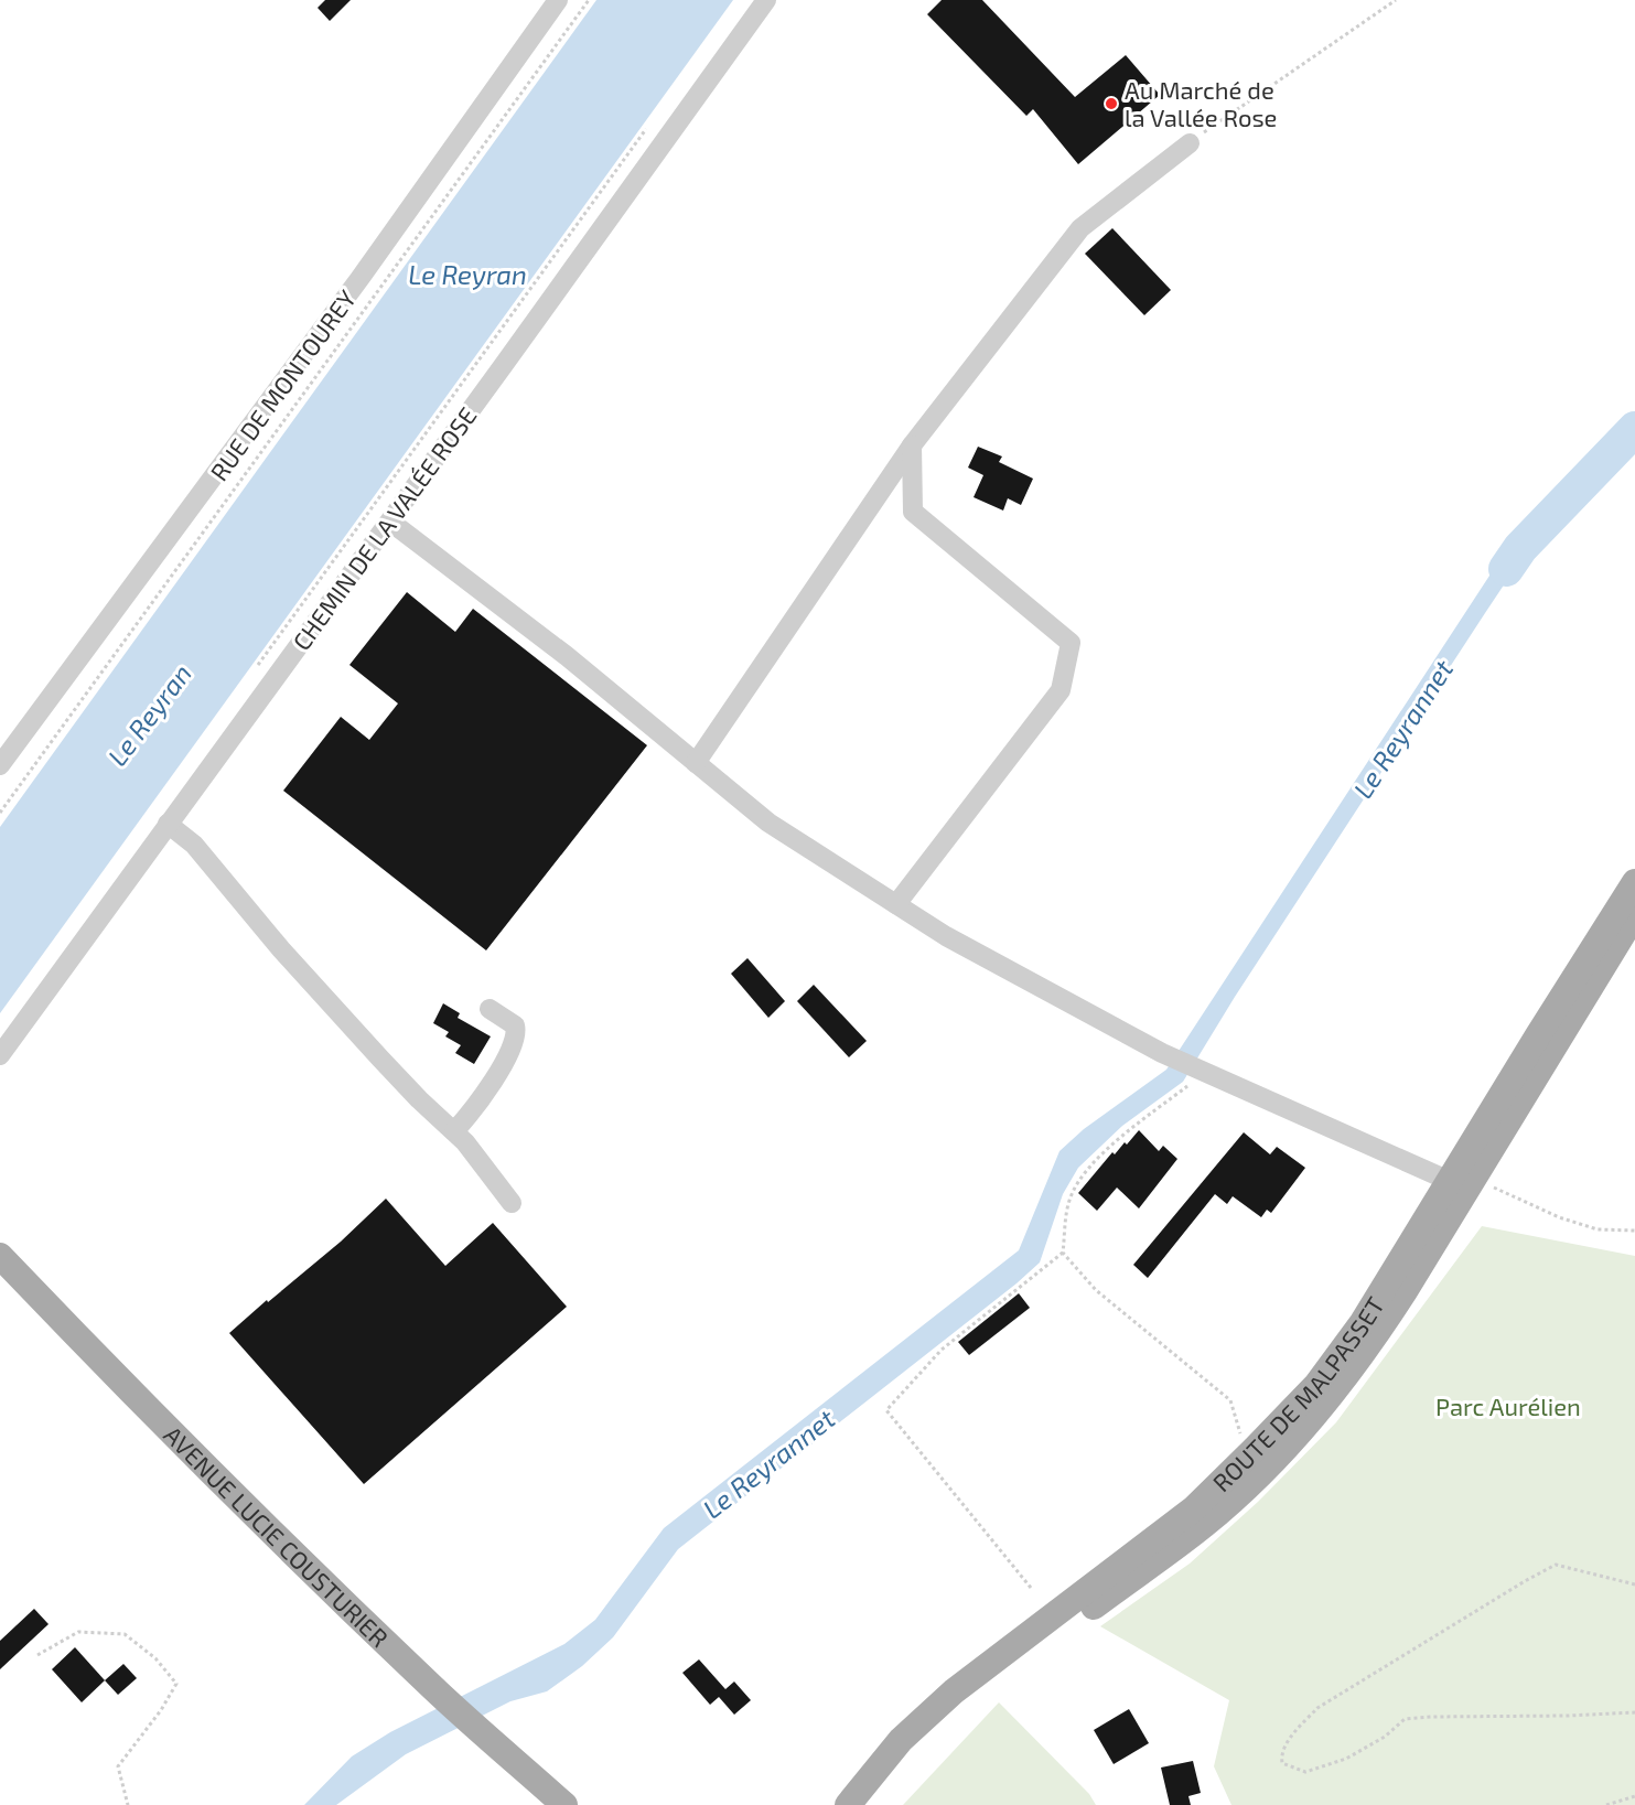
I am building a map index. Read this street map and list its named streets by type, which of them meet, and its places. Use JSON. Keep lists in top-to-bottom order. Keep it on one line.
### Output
{"streets":{"main road":["ROUTE DE MALPASSET","AVENUE LUCIE COUSTURIER"],"street":["RUE DE MONTOUREY","CHEMIN DE LA VALÉE ROSE"]},"water":["Le Reyran","Le Reyrannet"],"parks":["Parc Aurélien"],"places":["Au Marché de la Vallée Rose"]}
